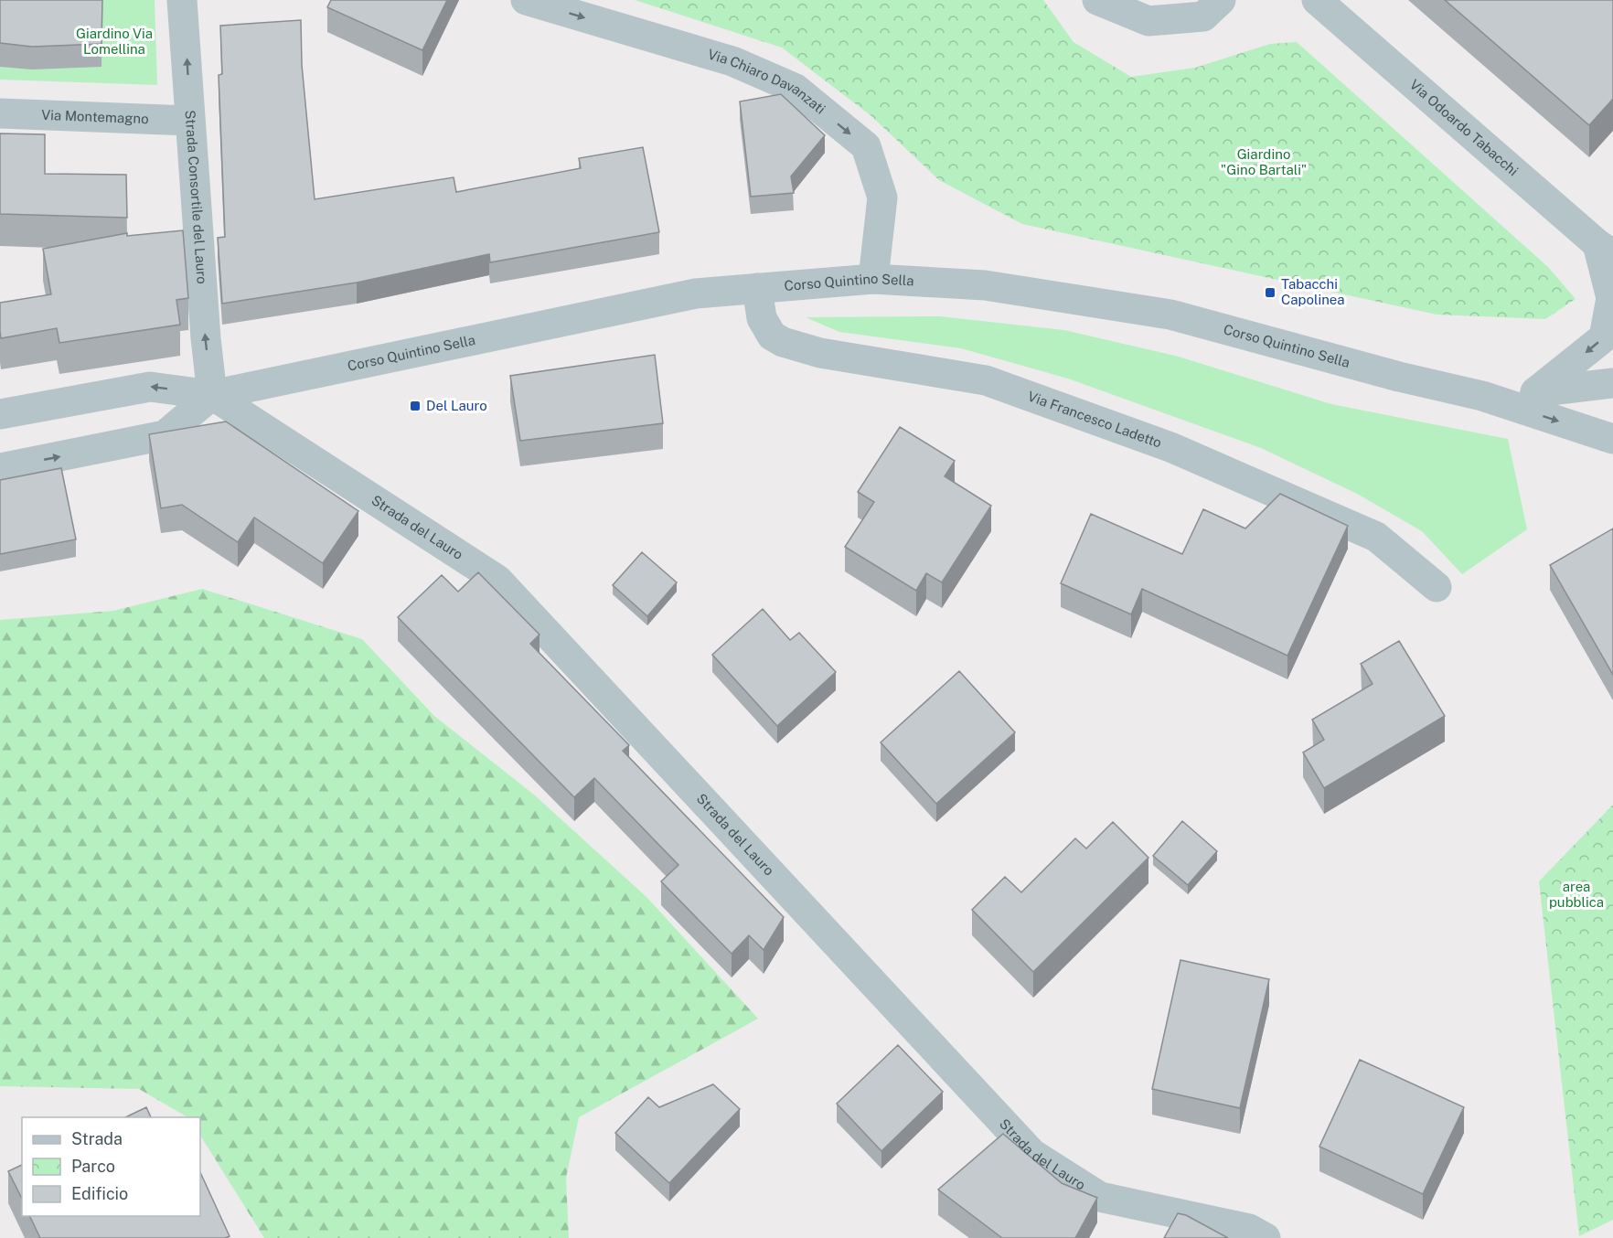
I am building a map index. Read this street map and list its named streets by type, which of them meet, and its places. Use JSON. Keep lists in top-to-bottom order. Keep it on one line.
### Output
{"streets":{"street":["Via Chiaro Davanzati","Via Montemagno","Via Odoardo Tabacchi","Strada Consortile del Lauro","Corso Quintino Sella","Via Francesco Ladetto","Strada del Lauro"]},"crossings":[["Via Chiaro Davanzati","Corso Quintino Sella"],["Via Montemagno","Strada Consortile del Lauro"],["Strada Consortile del Lauro","Corso Quintino Sella"],["Strada Consortile del Lauro","Strada del Lauro"],["Corso Quintino Sella","Via Francesco Ladetto"],["Corso Quintino Sella","Strada del Lauro"]],"one_way":["Via Chiaro Davanzati","Strada Consortile del Lauro"],"parks":["Giardino Via Lomellina","Giardino \"Gino Bartali\"","area pubblica"],"places":{"transit":["Tabacchi Capolinea","Del Lauro"]},"legend":["Strada","Parco","Edificio"]}
